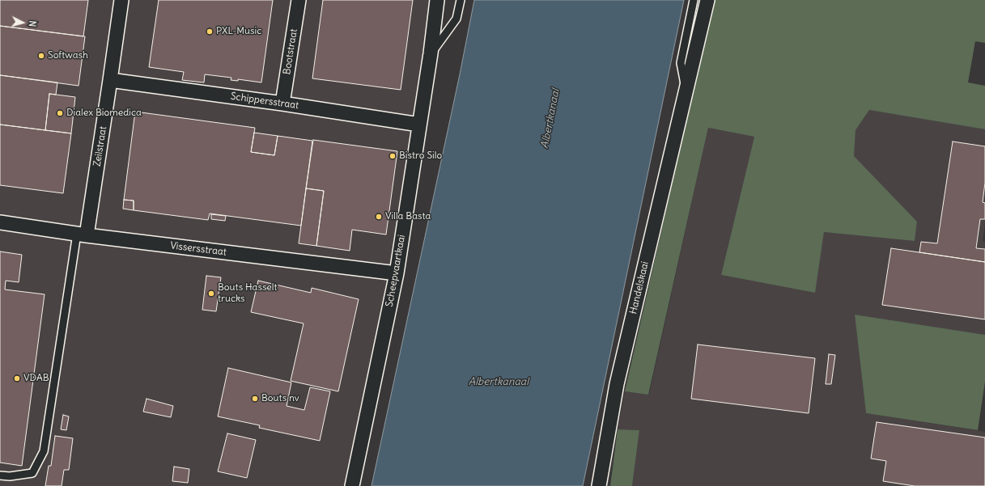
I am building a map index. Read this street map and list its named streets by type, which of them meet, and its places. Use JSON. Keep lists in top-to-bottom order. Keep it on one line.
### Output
{"streets":{"street":["Bootstraat","Schippersstraat","Zeilstraat","Vissersstraat","Scheepvaartkaai","Handelskaai"]},"crossings":[["Bootstraat","Schippersstraat"],["Schippersstraat","Zeilstraat"],["Schippersstraat","Scheepvaartkaai"],["Zeilstraat","Vissersstraat"],["Vissersstraat","Scheepvaartkaai"]],"water":["Albertkanaal"],"places":["PXL-Music","Softwash","Dialex Biomedica","Bistro Silo","Villa Basta","Bouts Hasselt trucks","VDAB","Bouts nv"],"north":"right"}
